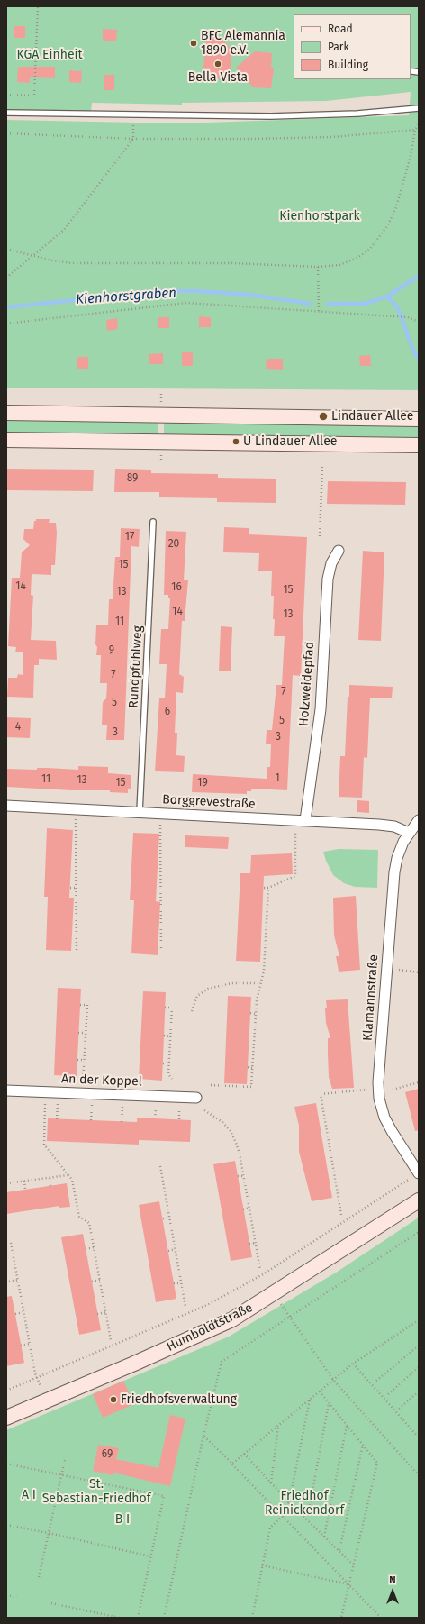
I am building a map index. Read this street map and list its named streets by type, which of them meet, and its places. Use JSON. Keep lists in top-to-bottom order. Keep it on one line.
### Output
{"streets":{"main road":["Humboldtstraße"],"street":["Holzweidepfad","Borggrevestraße","Klamannstraße","An der Koppel"],"lane":["Rundpfuhlweg"]},"crossings":[["Rundpfuhlweg","Borggrevestraße"],["Holzweidepfad","Borggrevestraße"],["Borggrevestraße","Klamannstraße"]],"water":["Kienhorstgraben"],"parks":["KGA Einheit","Kienhorstpark","St. Sebastian-Friedhof","A I","Friedhof Reinickendorf","B I"],"places":["BFC Alemannia 1890 e.V.","Bella Vista","Lindauer Allee","U Lindauer Allee","Friedhofsverwaltung"],"house_numbers":["89","17","20","15","14","16","15","13","14","13","11","9","7","7","5","6","5","4","3","3","1","11","13","15","19","69"],"legend":["Road","Park","Building"],"north":"top"}
